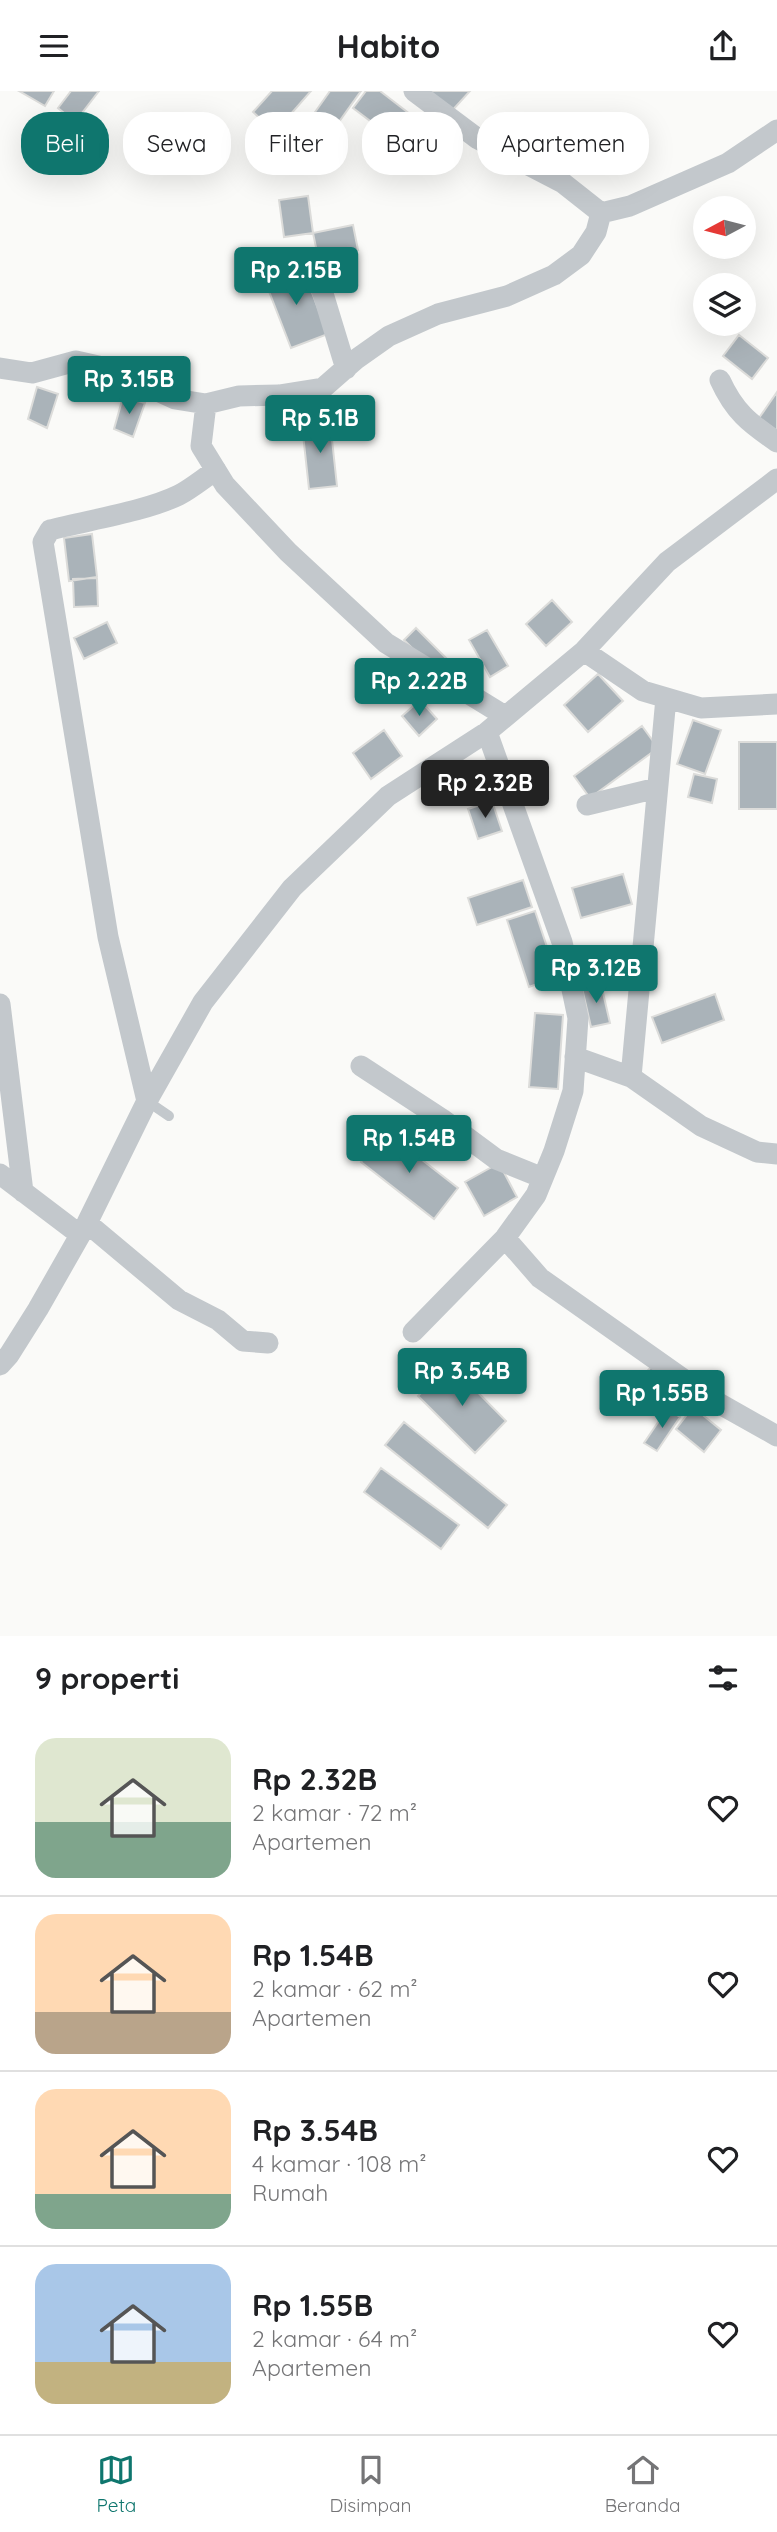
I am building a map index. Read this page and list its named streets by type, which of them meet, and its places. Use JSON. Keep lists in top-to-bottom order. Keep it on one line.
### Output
{"north":"left","page":{"header":"Habito","chip":["Beli","Sewa","Filter","Baru","Apartemen"],"price":["Rp 2.15B","Rp 3.15B","Rp 5.1B","Rp 2.22B","Rp 2.32B","Rp 3.12B","Rp 1.54B","Rp 3.54B","Rp 1.55B"],"heading":"9 properti","list":[{"name":"Rp 2.32B","note":"2 kamar · 72 m² · Apartemen"},{"name":"Rp 1.54B","note":"2 kamar · 62 m² · Apartemen"},{"name":"Rp 3.54B","note":"4 kamar · 108 m² · Rumah"},{"name":"Rp 1.55B","note":"2 kamar · 64 m² · Apartemen"}],"tabs":["Peta","Disimpan","Beranda"]}}
